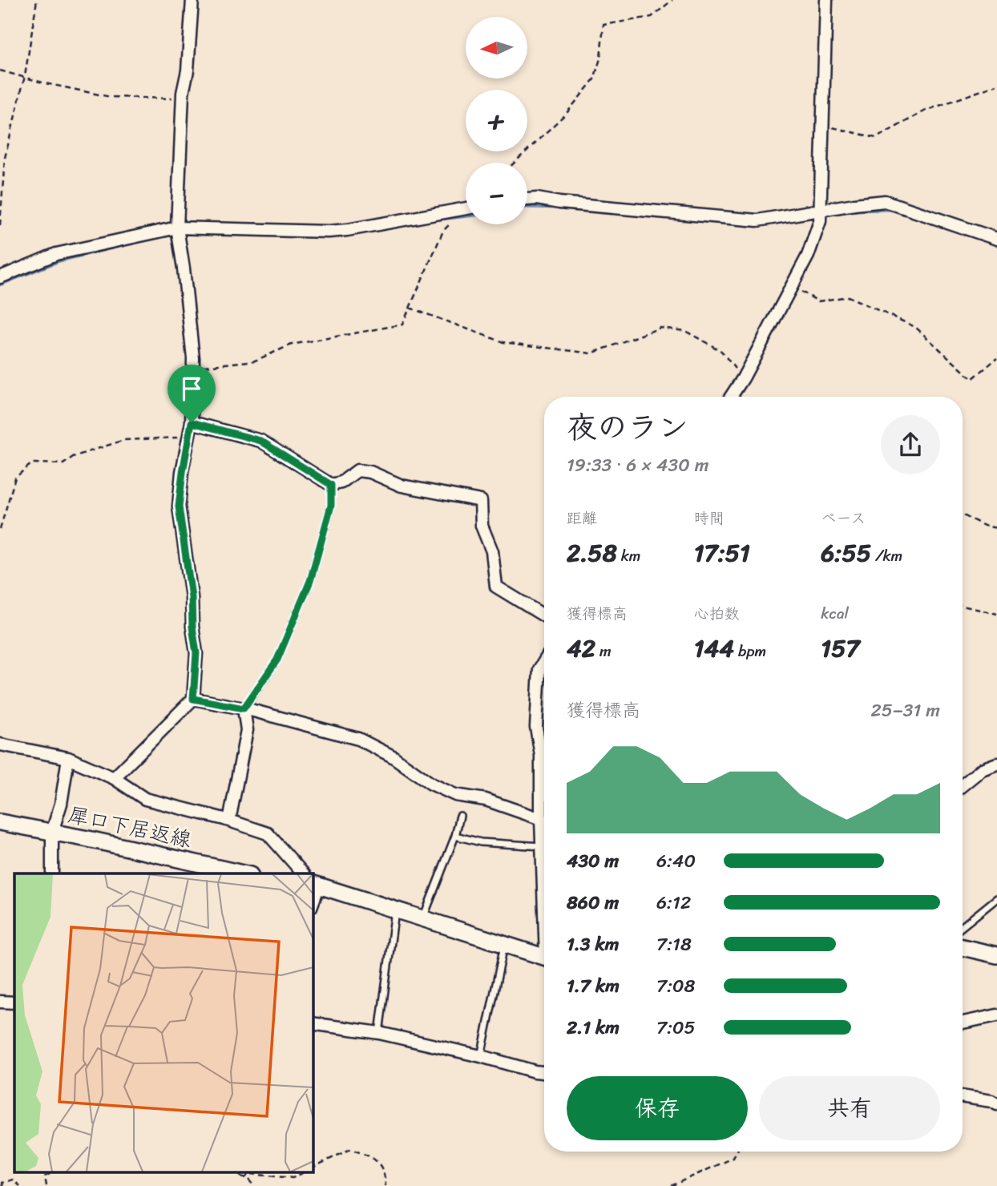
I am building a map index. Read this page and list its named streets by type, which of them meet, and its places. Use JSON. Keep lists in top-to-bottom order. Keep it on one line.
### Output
{"streets":{"main road":["犀口下居返線"]},"north":"left","page":{"map_buttons":["+","−"],"heading":["夜のラン","19:33 · 6 × 430 m"],"stats":[["距離","2.58 km"],["時間","17:51"],["ペース","6:55 /km"],["獲得標高","42 m"],["心拍数","144 bpm"],["kcal","157"]],"chart":["獲得標高","25–31 m"],"list":[{"name":"430 m","note":"6:40"},{"name":"860 m","note":"6:12"},{"name":"1.3 km","note":"7:18"},{"name":"1.7 km","note":"7:08"},{"name":"2.1 km","note":"7:05"}],"buttons":["保存","共有"]}}
